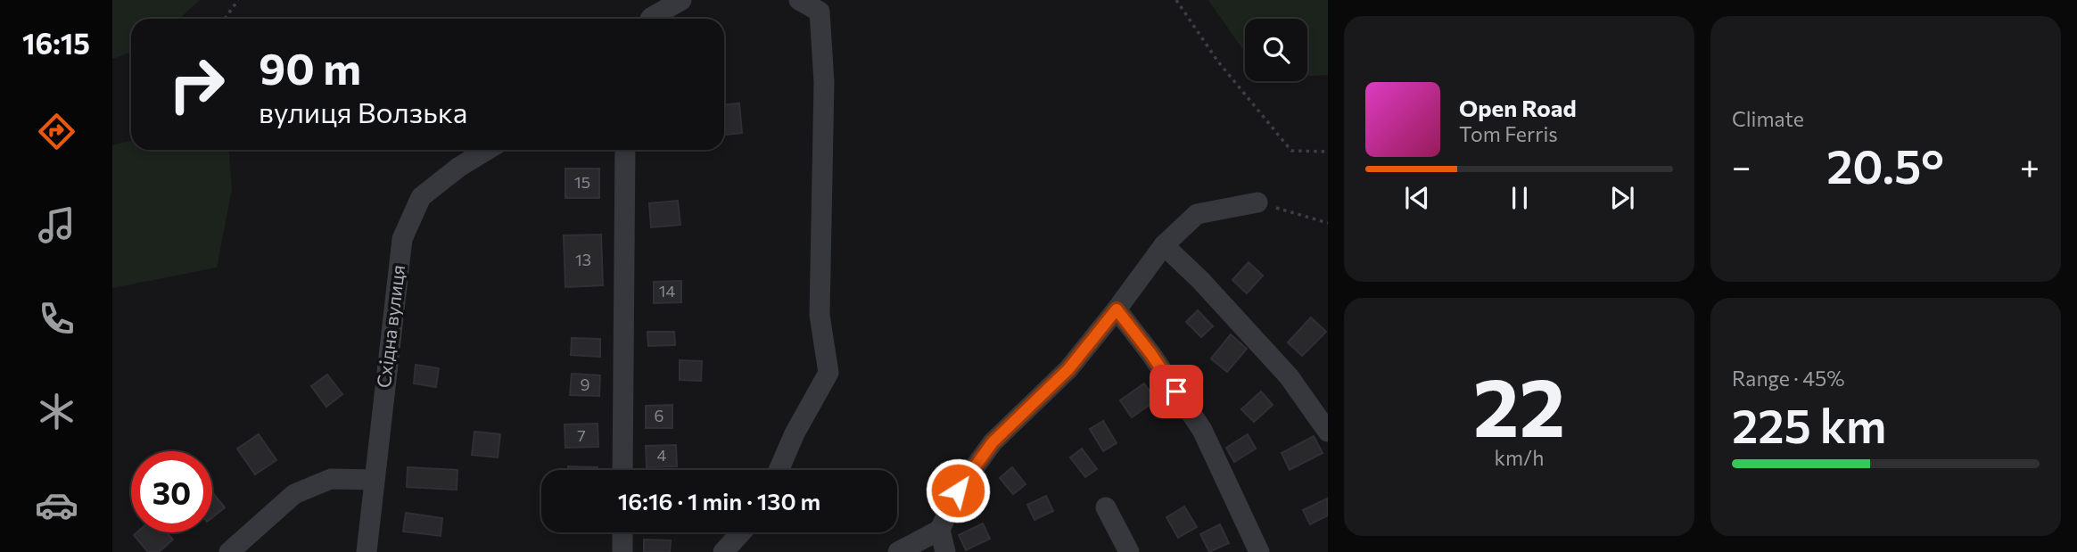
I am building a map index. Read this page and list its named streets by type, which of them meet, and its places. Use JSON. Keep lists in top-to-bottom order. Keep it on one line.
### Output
{"streets":{"street":["Східна вулиця"]},"house_numbers":["15","13","14","9","6","7","4"],"page":{"tabs":"16:15","tile":["Climate",["22","km/h"],["Range · 45%","225 km"]],"turn":["90 m","вулиця Волзька"],"song":["Open Road","Tom Ferris"],"heat":["−","20.5°","+"],"limit":"30","trip":"16:16 · 1 min · 130 m"}}
